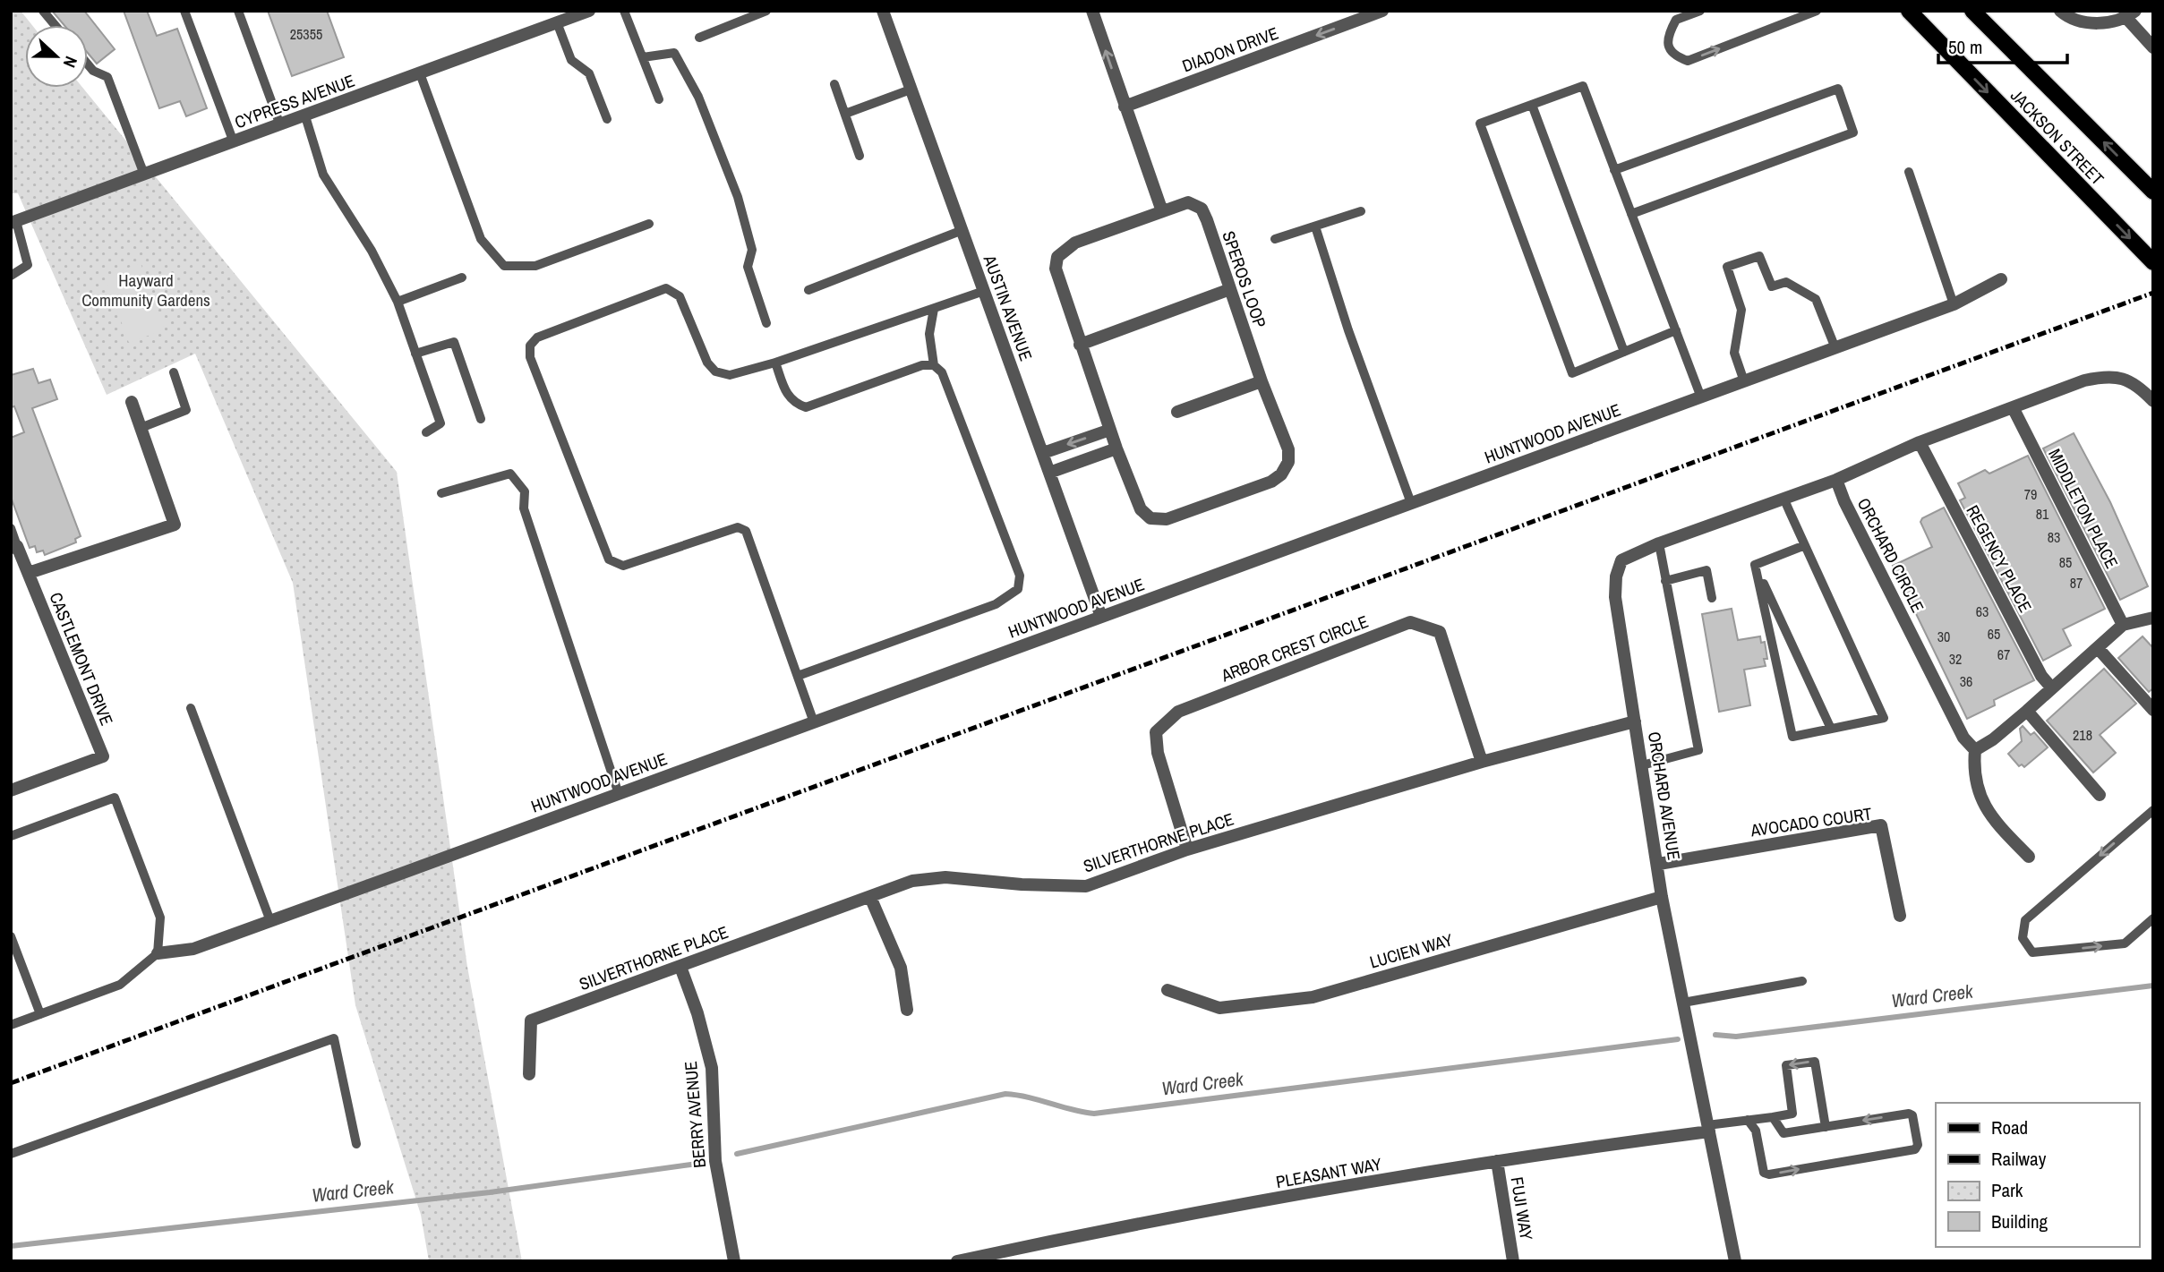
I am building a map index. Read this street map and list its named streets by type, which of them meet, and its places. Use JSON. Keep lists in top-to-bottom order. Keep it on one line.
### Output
{"streets":{"main road":["JACKSON STREET"],"street":["DIADON DRIVE","CYPRESS AVENUE","SPEROS LOOP","AUSTIN AVENUE","HUNTWOOD AVENUE","MIDDLETON PLACE","ORCHARD CIRCLE","REGENCY PLACE","ARBOR CREST CIRCLE","CASTLEMONT DRIVE","ORCHARD AVENUE","AVOCADO COURT","SILVERTHORNE PLACE","LUCIEN WAY","BERRY AVENUE","PLEASANT WAY","FUJI WAY"]},"crossings":[["AUSTIN AVENUE","HUNTWOOD AVENUE"],["ORCHARD CIRCLE","ORCHARD AVENUE"],["ARBOR CREST CIRCLE","SILVERTHORNE PLACE"],["ORCHARD AVENUE","AVOCADO COURT"],["ORCHARD AVENUE","SILVERTHORNE PLACE"],["ORCHARD AVENUE","LUCIEN WAY"],["ORCHARD AVENUE","PLEASANT WAY"],["SILVERTHORNE PLACE","BERRY AVENUE"],["PLEASANT WAY","FUJI WAY"]],"one_way":["DIADON DRIVE"],"water":["Ward Creek"],"parks":["Hayward Community Gardens"],"house_numbers":["25355","79","81","83","85","87","63","65","30","67","32","36","218"],"legend":["Road","Railway","Park","Building"],"scale_bar":"50 m","north":"right"}
